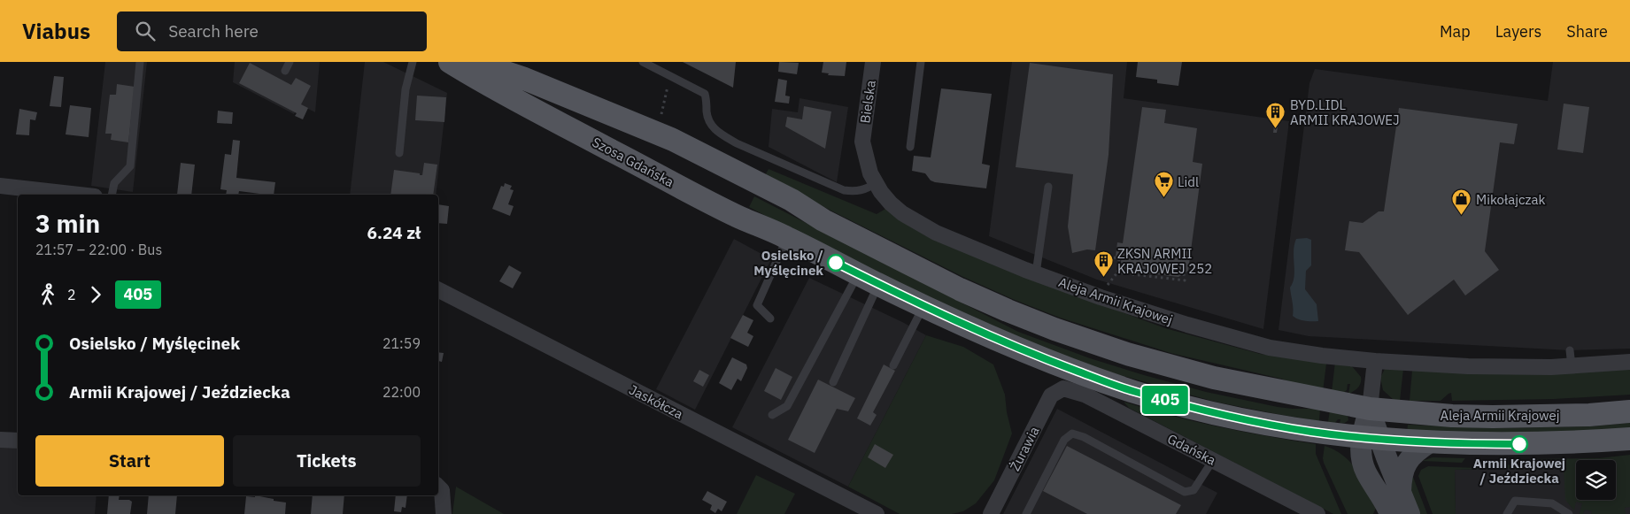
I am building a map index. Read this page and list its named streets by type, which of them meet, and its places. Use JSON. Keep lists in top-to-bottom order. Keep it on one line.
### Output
{"streets":{"main road":["Szosa Gdańska","Aleja Armii Krajowej"],"street":["Bielska","Jaskółcza","Żurawia","Gdańska"]},"crossings":[["Bielska","Aleja Armii Krajowej"],["Szosa Gdańska","Aleja Armii Krajowej"],["Żurawia","Gdańska"]],"places":{"building":["BYD.LIDL ARMII KRAJOWEJ","ZKSN ARMII KRAJOWEJ 252"],"supermarket":["Lidl"],"shop":["Mikołajczak"],"other":["Osielsko / Myślęcinek","Armii Krajowej / Jeździecka"]},"lines":["bus line 405"],"page":{"header":"Viabus","search":"Search here","nav":["Map","Layers","Share"],"on_map":"405","heading":["3 min","21:57 – 22:00 · Bus","6.24 zł"],"legs":["2","405"],"list":[{"name":"Osielsko / Myślęcinek","value":"21:59"},{"name":"Armii Krajowej / Jeździecka","value":"22:00"}],"buttons":["Start","Tickets"]}}
